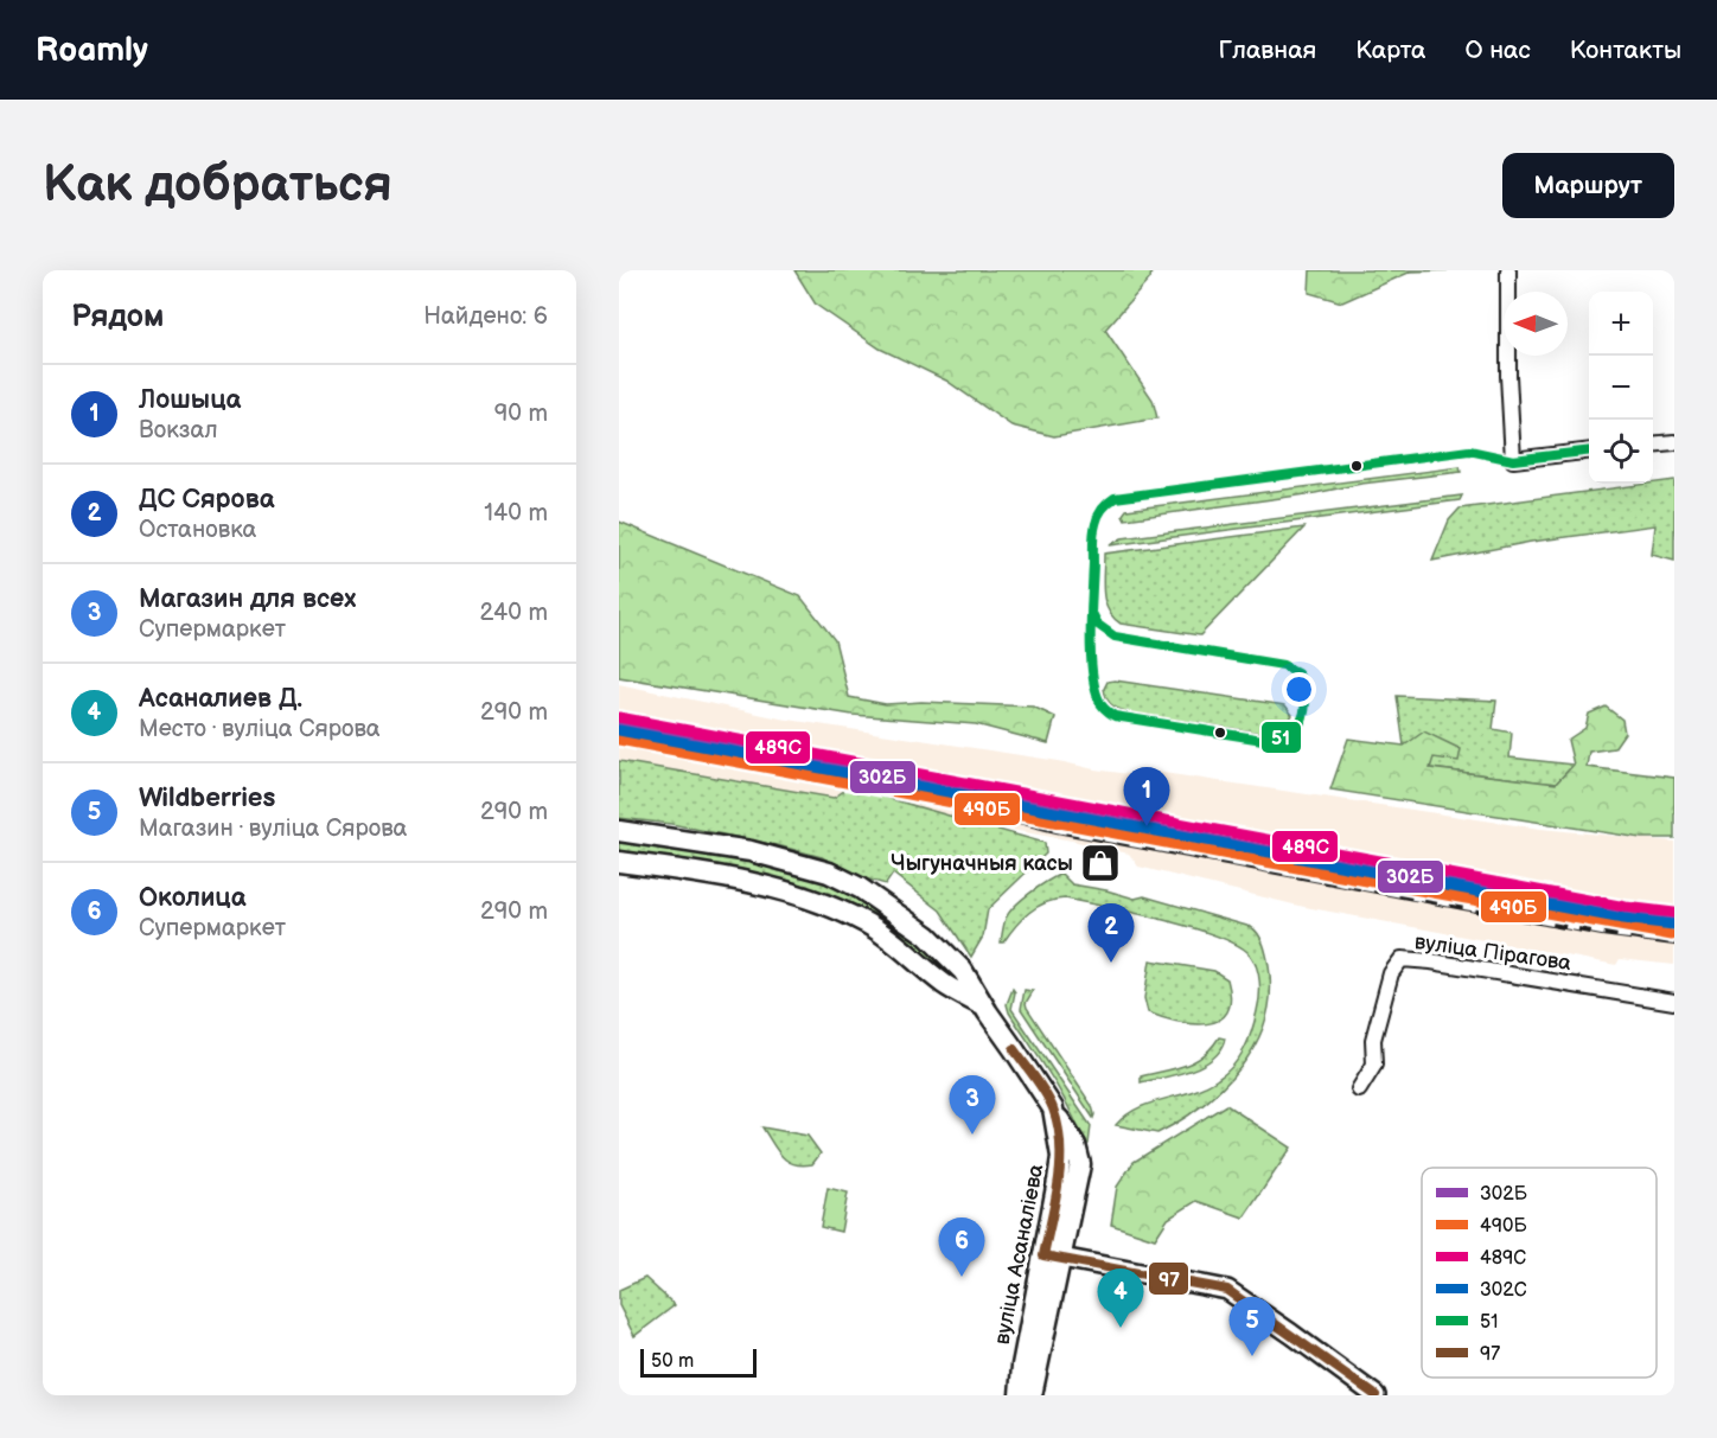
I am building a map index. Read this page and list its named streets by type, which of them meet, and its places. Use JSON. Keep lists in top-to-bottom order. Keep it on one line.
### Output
{"streets":{"main road":["вуліца Асаналіева"],"street":["вуліца Пірагова"]},"places":{"shop":["Чыгуначныя касы"]},"lines":["transit line 51","transit line 489С","transit line 302Б","transit line 302С","transit line 490Б","transit line 97"],"legend":["302Б","490Б","489С","302С","51","97"],"scale_bar":"50 m","north":"left","page":{"header":"Roamly","nav":["Главная","Карта","О нас","Контакты"],"buttons":"Маршрут","title":"Как добраться","heading":["Рядом","Найдено: 6"],"map_buttons":["+","−"],"list":[{"mark":"1","name":"Лошыца","note":"Вокзал","value":"90 m"},{"mark":"2","name":"ДС Сярова","note":"Остановка","value":"140 m"},{"mark":"3","name":"Магазин для всех","note":"Супермаркет","value":"240 m"},{"mark":"4","name":"Асаналиев Д.","note":"Место · вуліца Сярова","value":"290 m"},{"mark":"5","name":"Wildberries","note":"Магазин · вуліца Сярова","value":"290 m"},{"mark":"6","name":"Околица","note":"Супермаркет","value":"290 m"}],"pins":["1","2","3","6","4","5"],"scale":"50 m"}}
